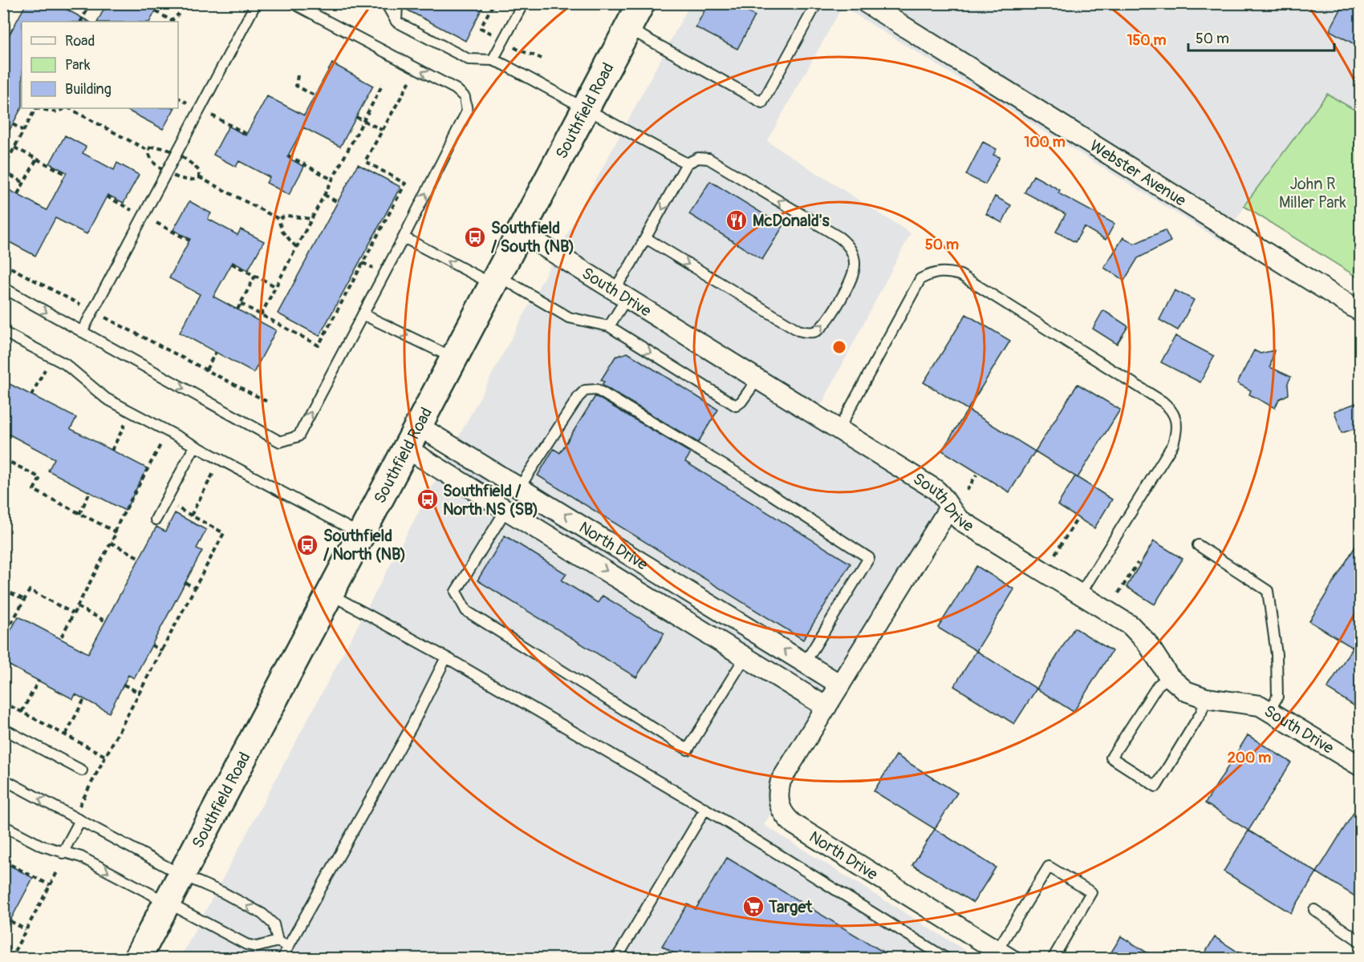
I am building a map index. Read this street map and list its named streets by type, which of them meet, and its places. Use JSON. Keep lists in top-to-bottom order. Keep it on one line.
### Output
{"streets":{"main road":["Southfield Road"],"street":["Webster Avenue","South Drive","North Drive"]},"crossings":[["Southfield Road","South Drive"],["Southfield Road","North Drive"],["South Drive","North Drive"]],"parks":["John R Miller Park"],"places":{"restaurant":["McDonald's"],"bus stop":["Southfield / South (NB)","Southfield / North NS (SB)","Southfield / North (NB)"],"supermarket":["Target"]},"legend":["Road","Park","Building"],"scale_bar":"50 m","rings":["150 m","100 m","50 m","200 m"]}
